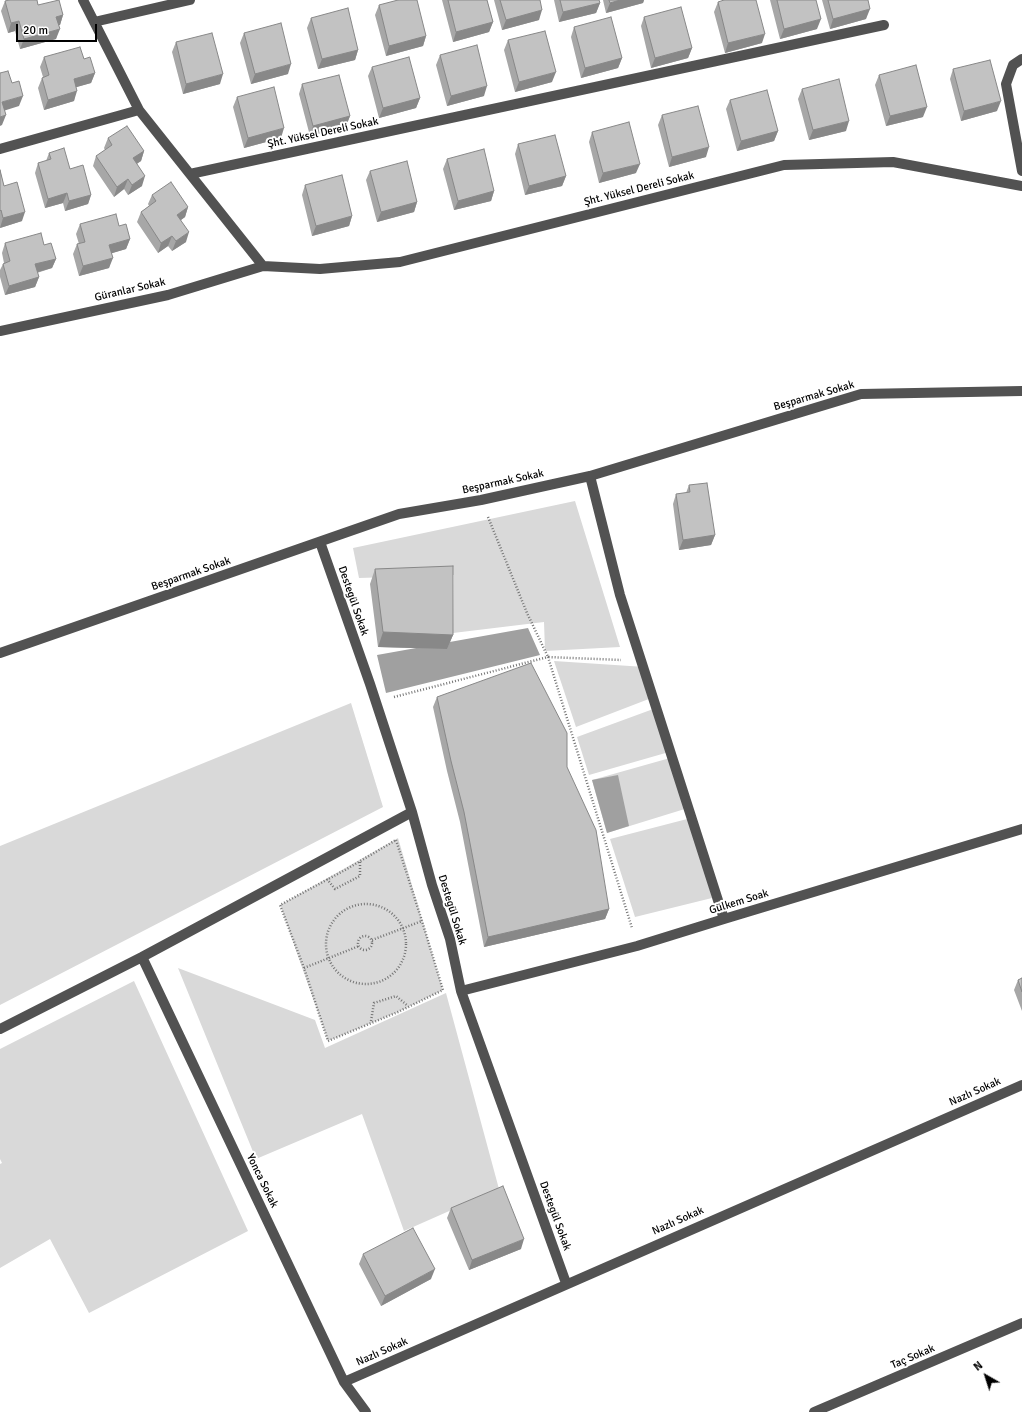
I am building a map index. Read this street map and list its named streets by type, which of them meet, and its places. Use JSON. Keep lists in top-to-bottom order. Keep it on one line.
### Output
{"streets":{"street":["Şht. Yüksel Dereli Sokak","Güranlar Sokak","Beşparmak Sokak","Destegül Sokak","Gülkem Soak","Nazlı Sokak","Yonca Sokak","Taç Sokak"]},"crossings":[["Şht. Yüksel Dereli Sokak","Güranlar Sokak"],["Beşparmak Sokak","Destegül Sokak"],["Destegül Sokak","Gülkem Soak"],["Destegül Sokak","Nazlı Sokak"],["Nazlı Sokak","Yonca Sokak"]],"scale_bar":"20 m","north":"top left"}
